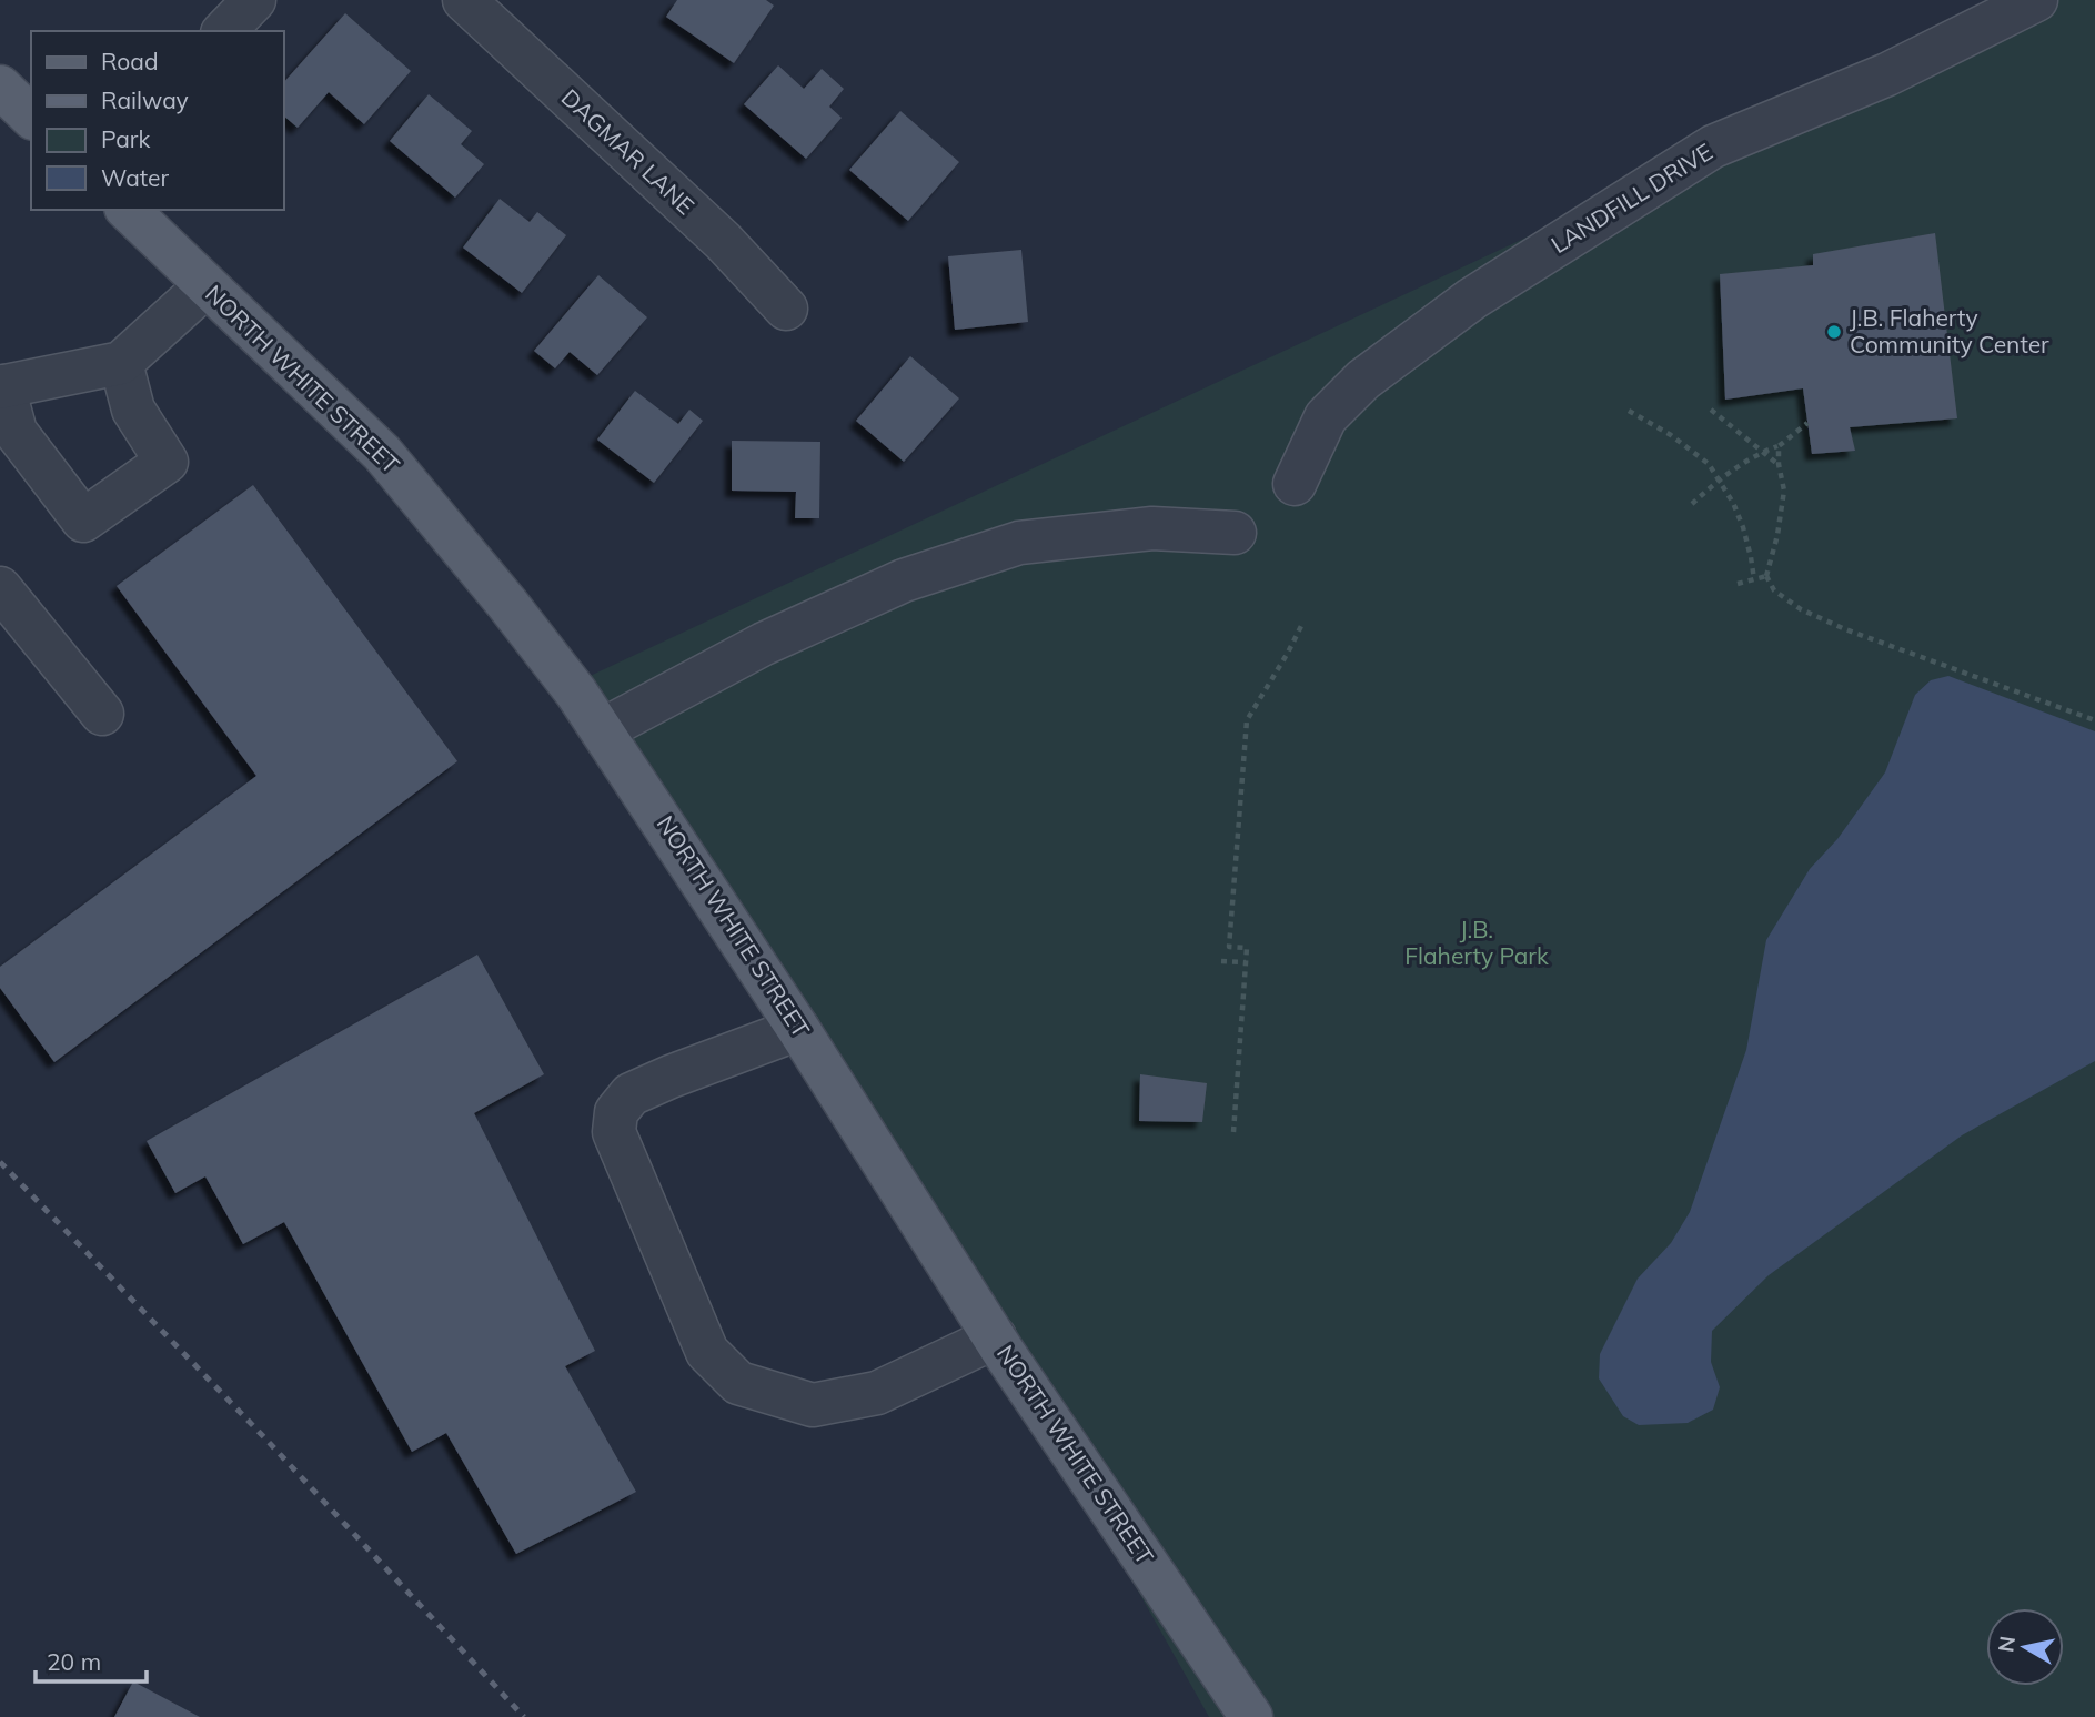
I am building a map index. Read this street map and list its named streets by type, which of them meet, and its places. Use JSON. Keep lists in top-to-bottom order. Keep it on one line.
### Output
{"streets":{"main road":["NORTH WHITE STREET"],"street":["DAGMAR LANE","LANDFILL DRIVE"]},"parks":["J.B. Flaherty Park"],"places":["J.B. Flaherty Community Center"],"legend":["Road","Railway","Park","Water"],"scale_bar":"20 m","north":"left"}
